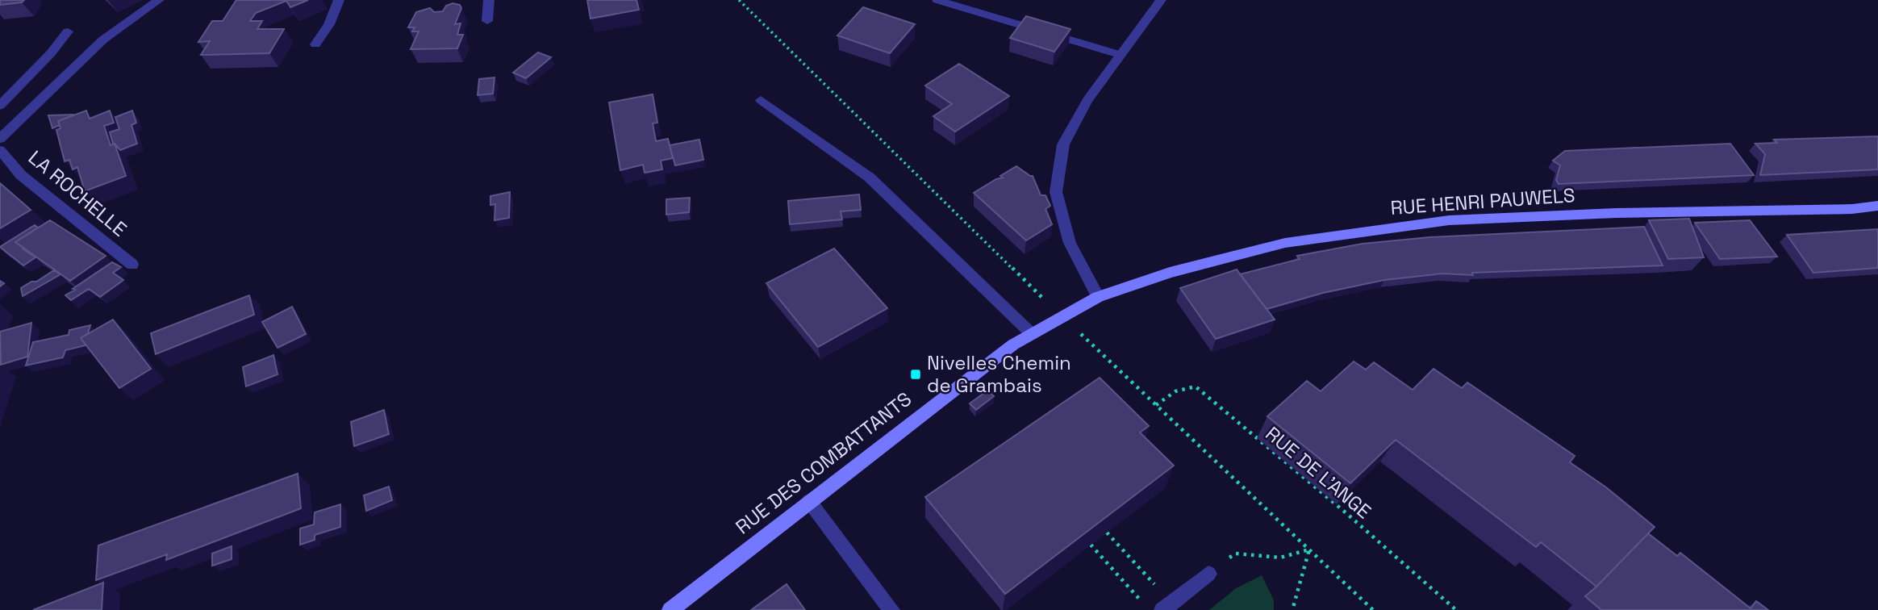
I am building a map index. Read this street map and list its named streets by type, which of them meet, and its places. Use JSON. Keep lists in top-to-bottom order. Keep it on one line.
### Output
{"streets":{"main road":["RUE HENRI PAUWELS","RUE DES COMBATTANTS"],"street":["LA ROCHELLE"],"path":["RUE DE L'ANGE"]},"crossings":[["RUE HENRI PAUWELS","RUE DES COMBATTANTS"]],"places":{"transit":["Nivelles Chemin de Grambais"]}}
